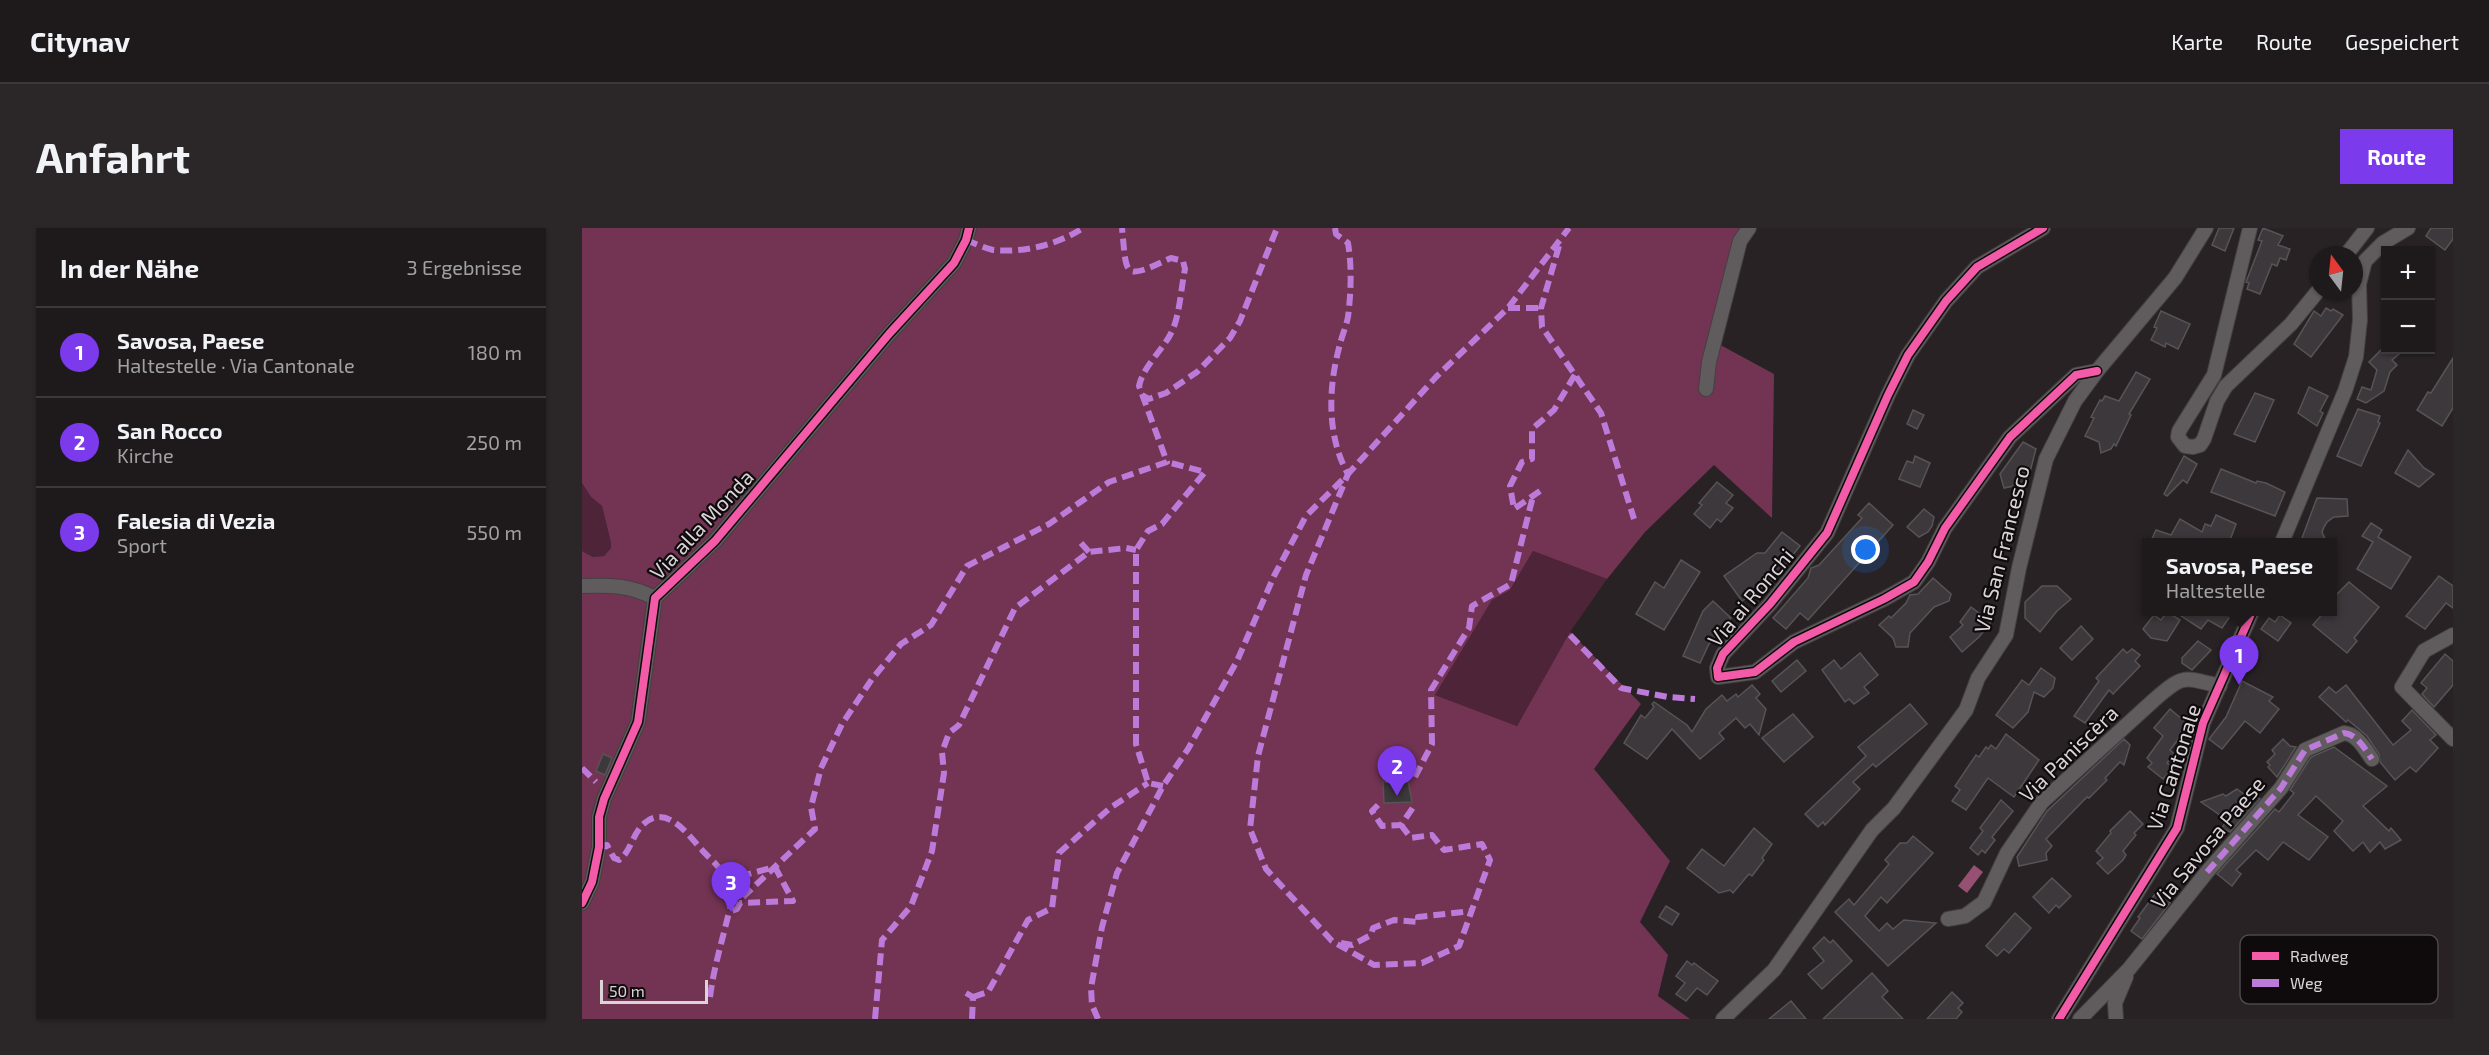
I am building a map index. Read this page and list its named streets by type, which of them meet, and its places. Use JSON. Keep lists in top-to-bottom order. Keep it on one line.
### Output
{"streets":{"street":["Via alla Monda","Via San Francesco","Via ai Ronchi","Via Paniscèra","Via Cantonale","Via Savosa Paese"]},"crossings":[["Via San Francesco","Via ai Ronchi"],["Via Paniscèra","Via Cantonale"]],"legend":["Radweg","Weg"],"scale_bar":"50 m","north":"top","page":{"header":"Citynav","nav":["Karte","Route","Gespeichert"],"buttons":"Route","title":"Anfahrt","heading":["In der Nähe","3 Ergebnisse"],"map_buttons":["+","−"],"list":[{"mark":"1","name":"Savosa, Paese","note":"Haltestelle · Via Cantonale","value":"180 m"},{"mark":"2","name":"San Rocco","note":"Kirche","value":"250 m"},{"mark":"3","name":"Falesia di Vezia","note":"Sport","value":"550 m"}],"popup":["Savosa, Paese","Haltestelle"],"pins":["1","2","3"],"scale":"50 m"}}
